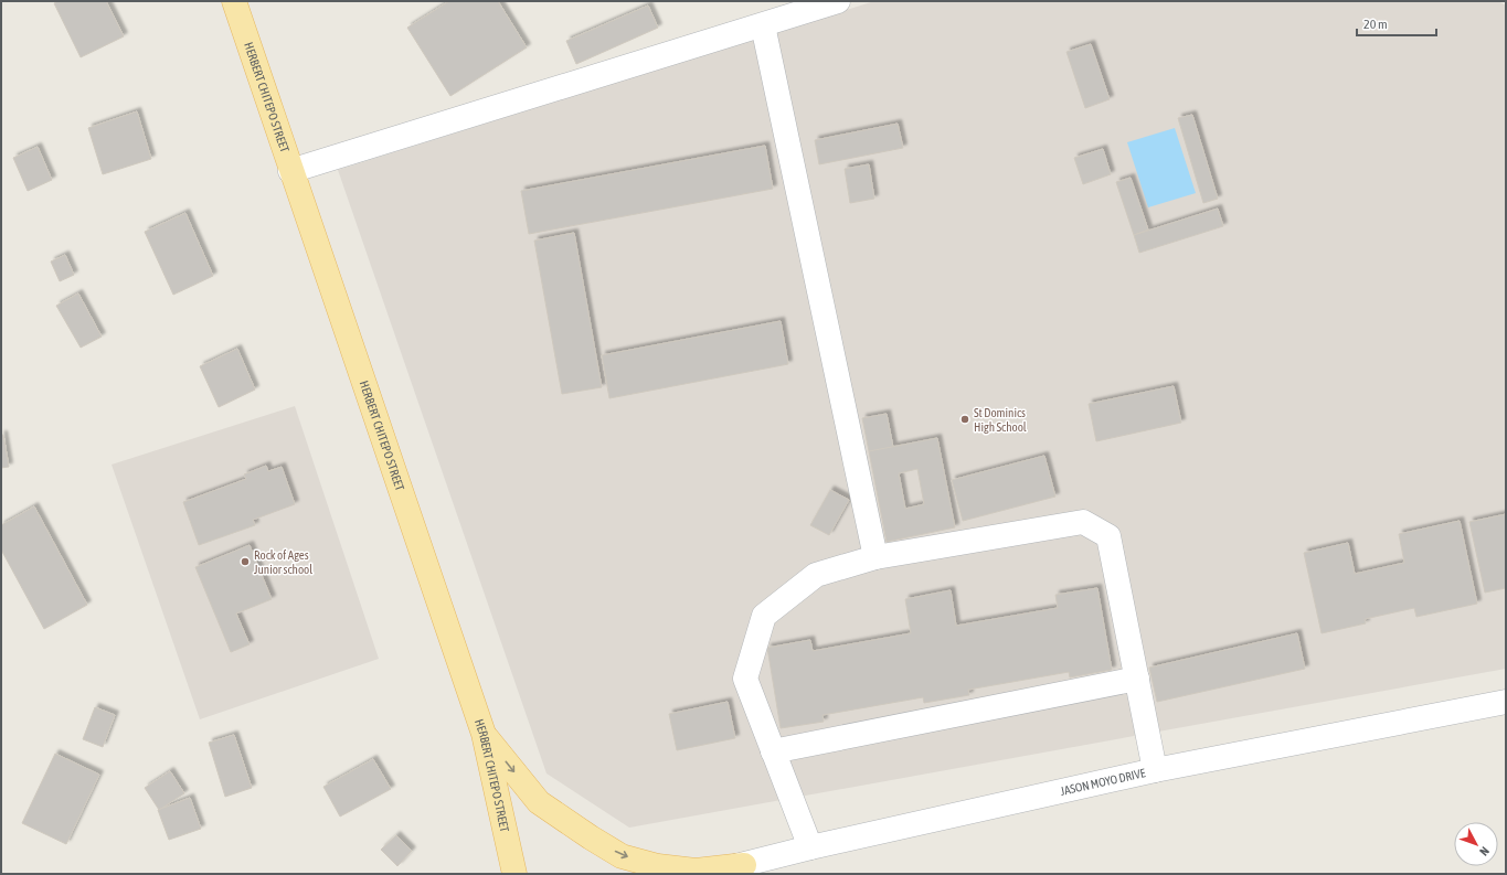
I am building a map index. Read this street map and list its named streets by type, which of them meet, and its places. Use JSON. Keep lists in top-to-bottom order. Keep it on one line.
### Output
{"streets":{"main road":["HERBERT CHITEPO STREET"],"street":["JASON MOYO DRIVE"]},"places":["St Dominics High School","Rock of Ages Junior school"],"scale_bar":"20 m","north":"bottom right"}
